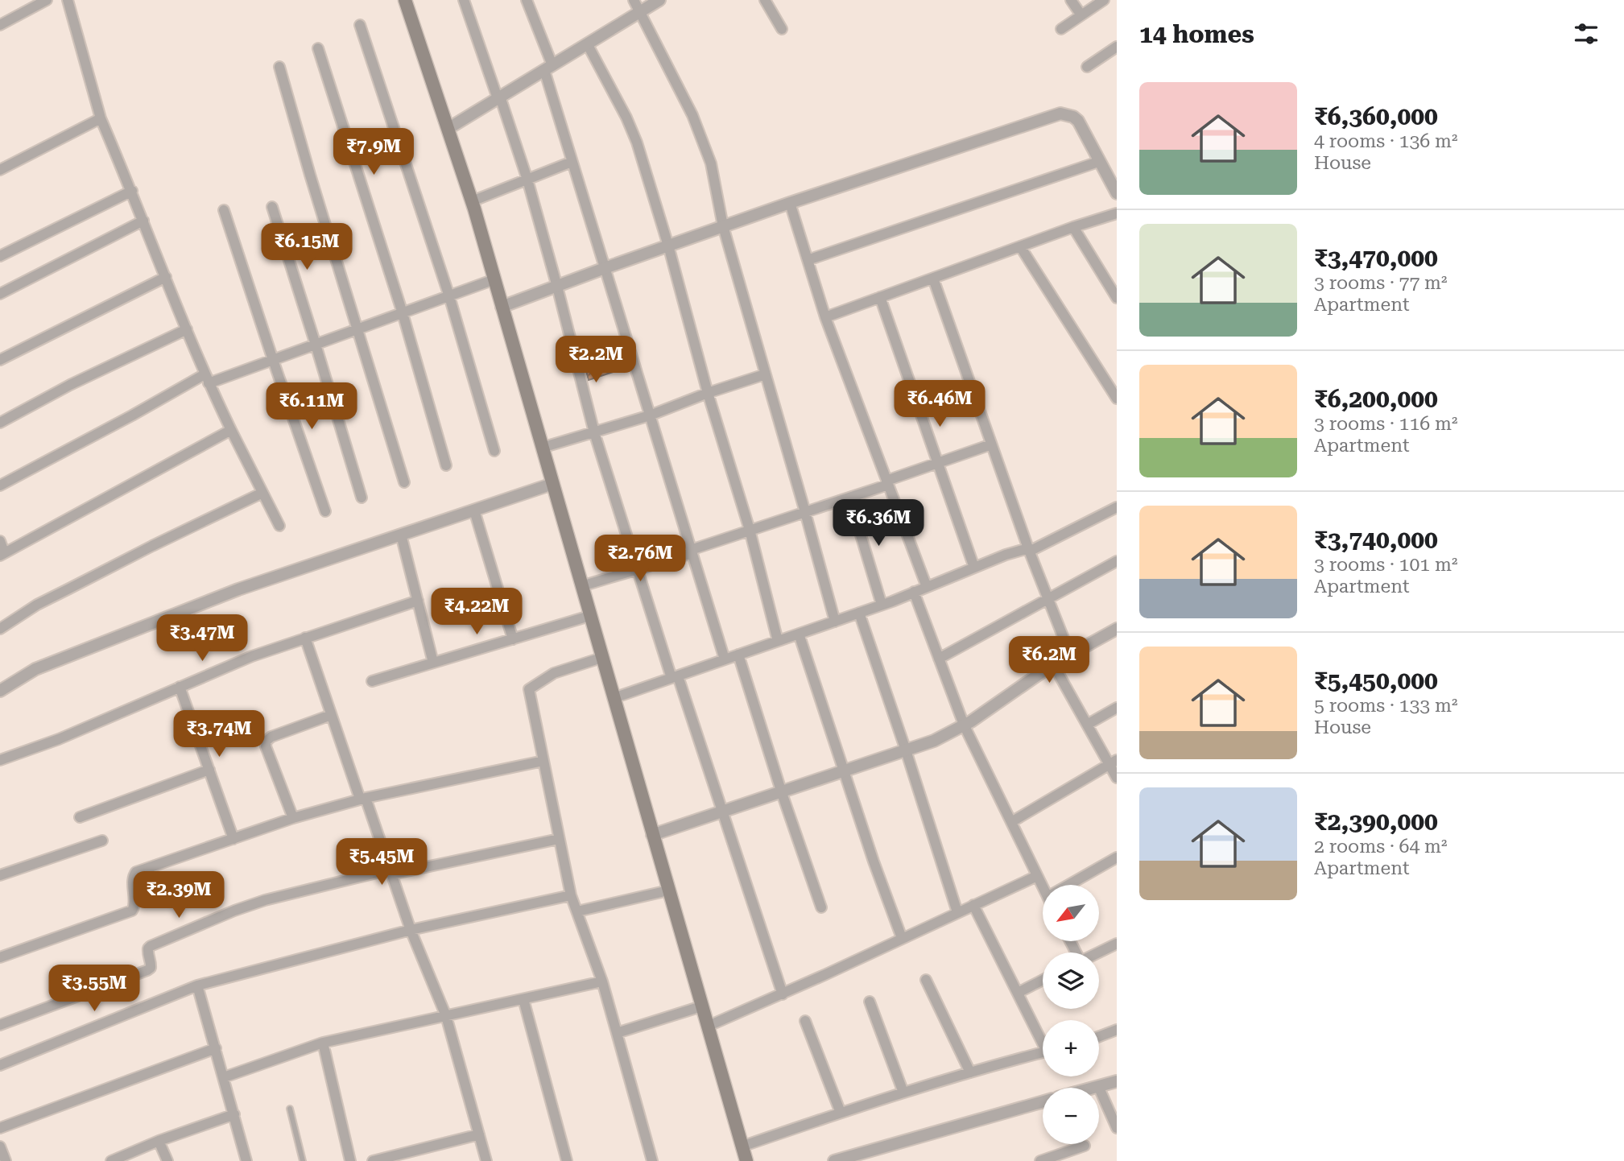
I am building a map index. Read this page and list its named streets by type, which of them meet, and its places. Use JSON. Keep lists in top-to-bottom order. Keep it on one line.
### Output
{"north":"bottom left","page":{"heading":"14 homes","list":[{"name":"₹6,360,000","note":"4 rooms · 136 m² · House"},{"name":"₹3,470,000","note":"3 rooms · 77 m² · Apartment"},{"name":"₹6,200,000","note":"3 rooms · 116 m² · Apartment"},{"name":"₹3,740,000","note":"3 rooms · 101 m² · Apartment"},{"name":"₹5,450,000","note":"5 rooms · 133 m² · House"},{"name":"₹2,390,000","note":"2 rooms · 64 m² · Apartment"}],"price":["₹7.9M","₹6.15M","₹2.2M","₹6.46M","₹6.11M","₹6.36M","₹2.76M","₹4.22M","₹3.47M","₹6.2M","₹3.74M","₹5.45M","₹2.39M","₹3.55M"],"map_buttons":["+","−"]}}
